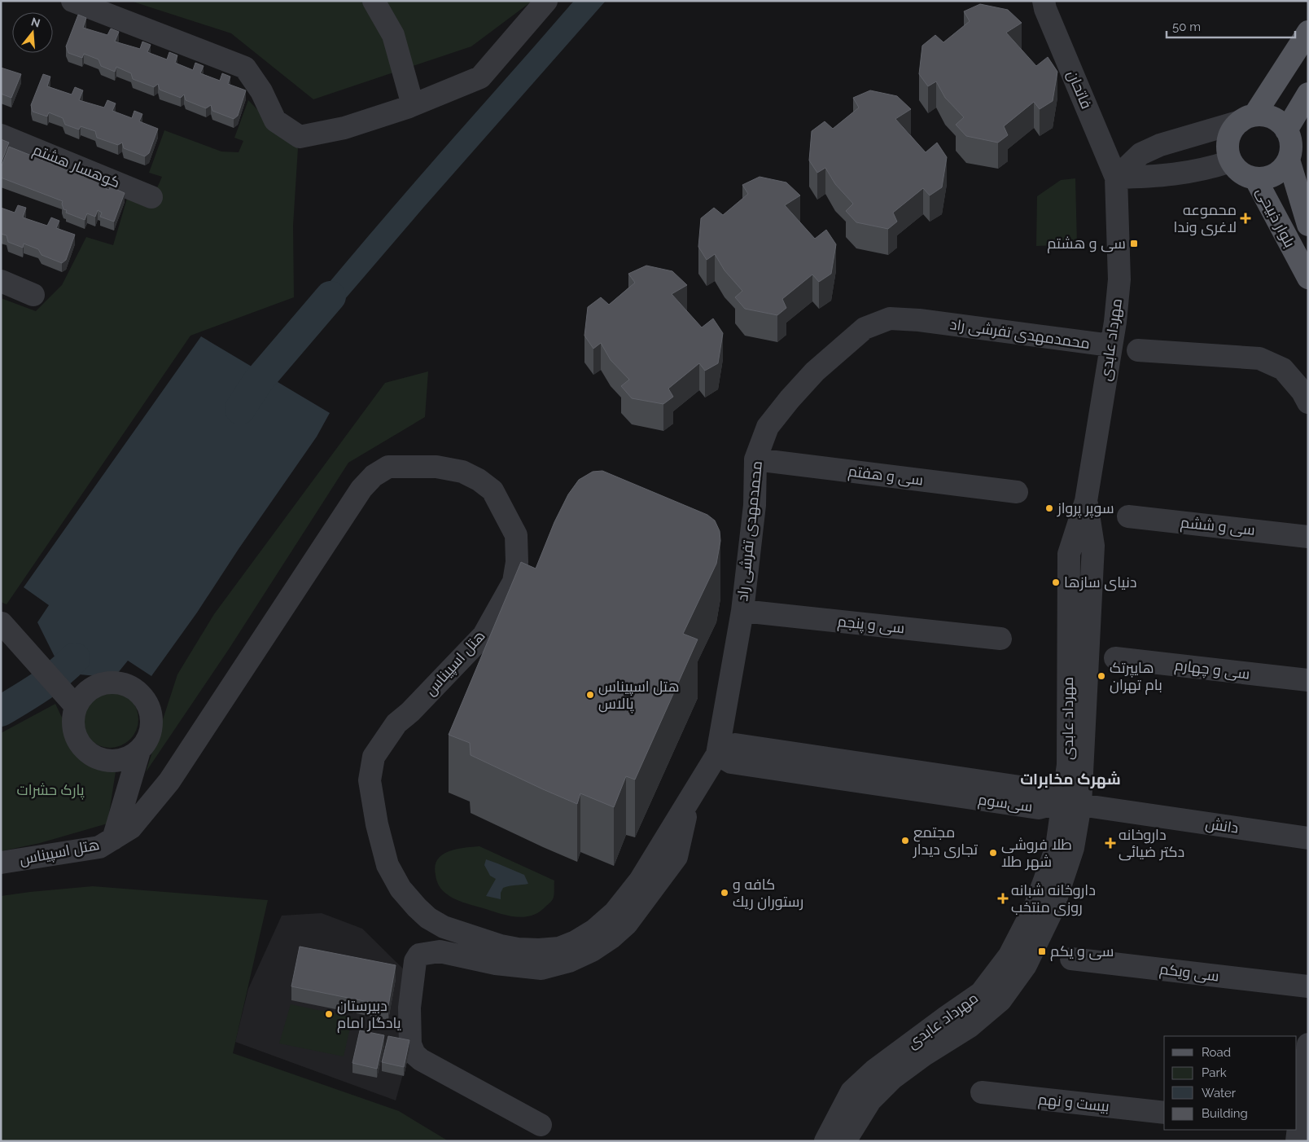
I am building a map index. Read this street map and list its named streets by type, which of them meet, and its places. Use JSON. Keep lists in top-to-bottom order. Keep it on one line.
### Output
{"streets":{"main road":["بلوار ذبیحی"],"street":["فاتحان","کوهسار هشتم","محمدمهدی تفرشی راد","مهرداد عابدی","سی و هفتم","سی و ششم","سی و پنجم","هتل اسپیناس","سی و چهارم","سی‌سوم","دانش","سی ویکم","بیست و نهم"]},"crossings":[["فاتحان","مهرداد عابدی"],["محمدمهدی تفرشی راد","مهرداد عابدی"],["محمدمهدی تفرشی راد","سی و هفتم"],["محمدمهدی تفرشی راد","سی و پنجم"],["محمدمهدی تفرشی راد","هتل اسپیناس"],["محمدمهدی تفرشی راد","سی‌سوم"],["مهرداد عابدی","سی‌سوم"],["مهرداد عابدی","دانش"],["هتل اسپیناس","سی‌سوم"],["سی‌سوم","دانش"]],"districts":["شهرک مخابرات"],"parks":["پارک حشرات"],"places":{"health":["محموعه لاغری وندا","داروخانه دکتر ضیائی","داروخانه شبانه روزی منتخب"],"transit":["سی و هشتم","سی و یکم"],"other":["سوپر پرواز","دنیای سازها","هایپرتک بام تهران","هتل اسپیناس پالاس","مجتمع تجاری دیدار","طلا فروشی شهر طلا","كافه و رستوران ريك","دبیرستان یادگار امام"]},"legend":["Road","Park","Water","Building"],"scale_bar":"50 m","north":"top"}
